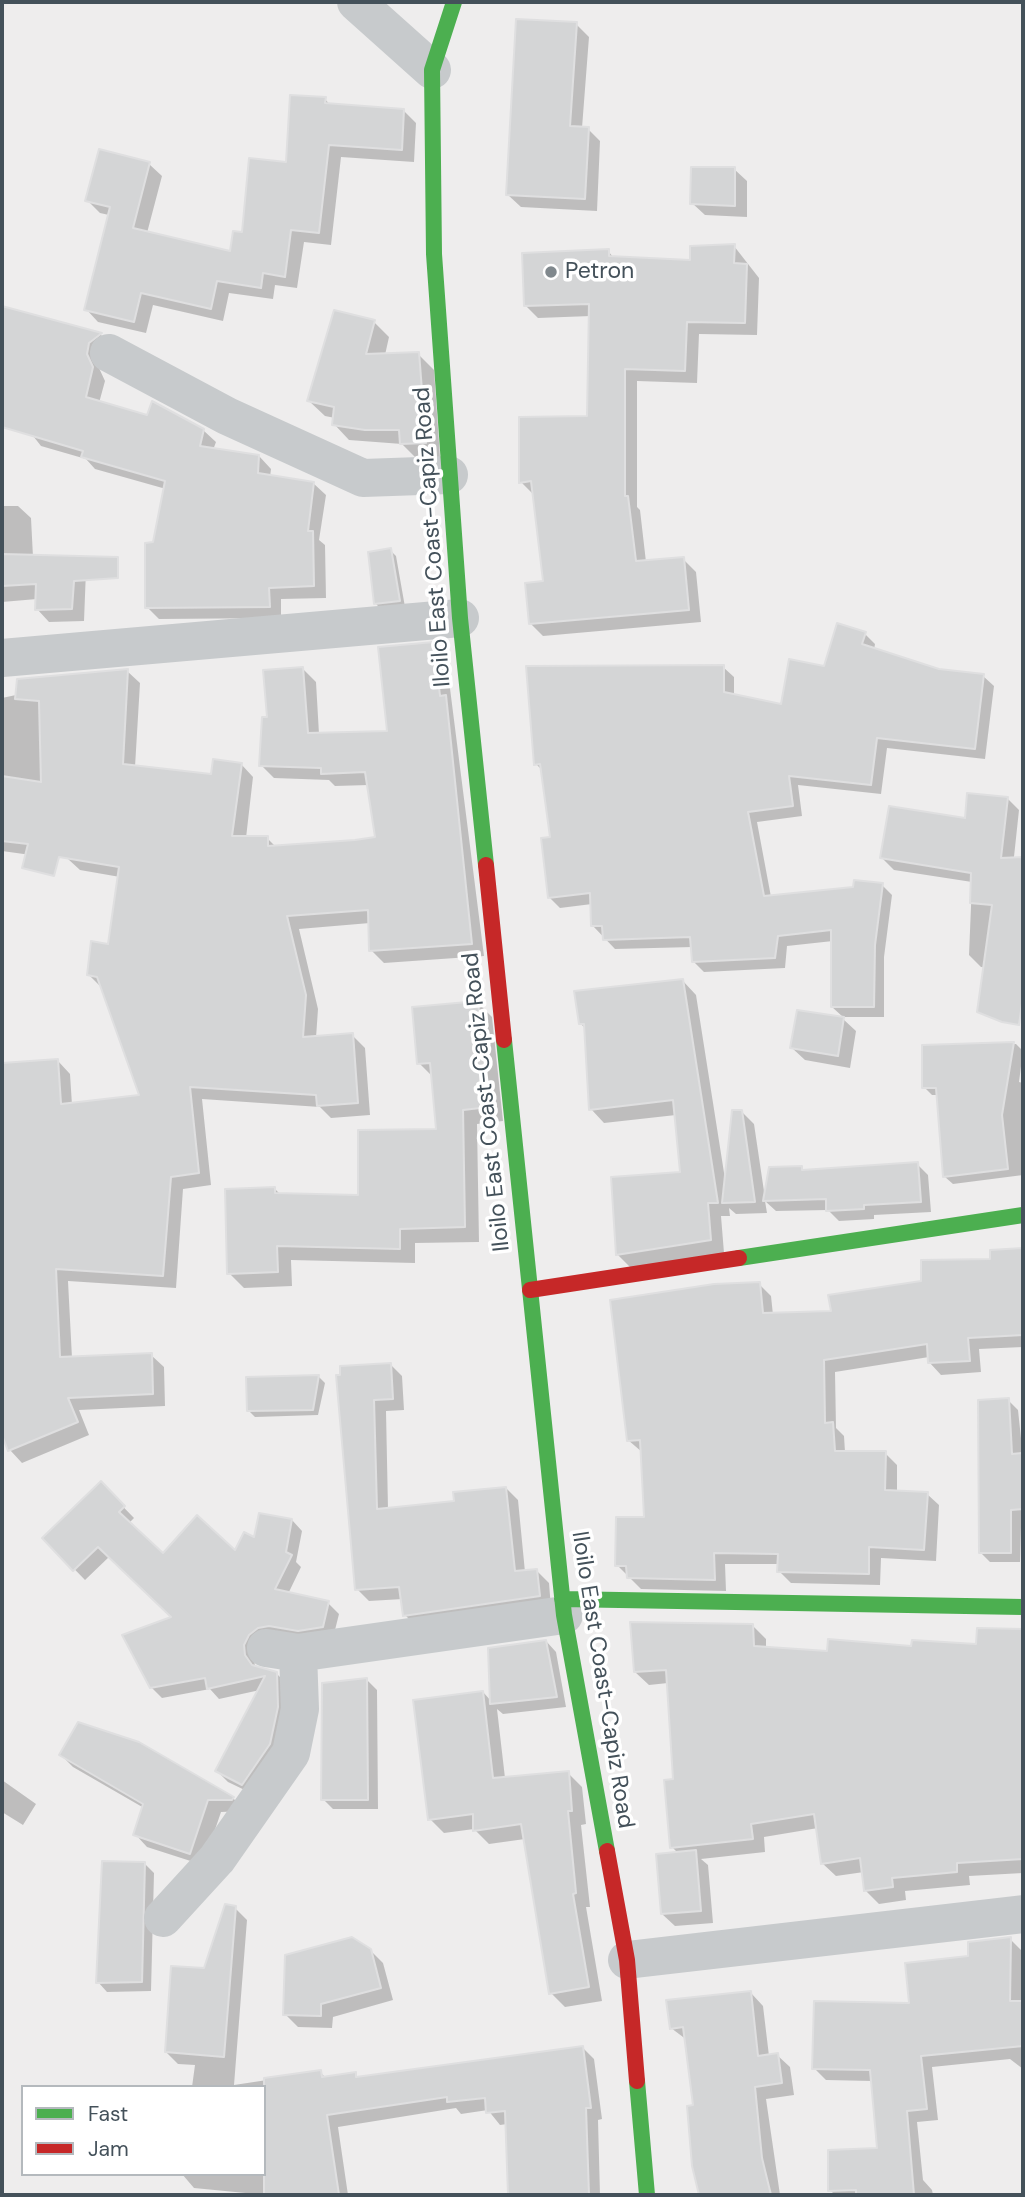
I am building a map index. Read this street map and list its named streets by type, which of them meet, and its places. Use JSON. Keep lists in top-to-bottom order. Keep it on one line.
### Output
{"streets":{"main road":["Iloilo East Coast-Capiz Road"]},"places":["Petron"],"legend":["Fast","Jam"]}
